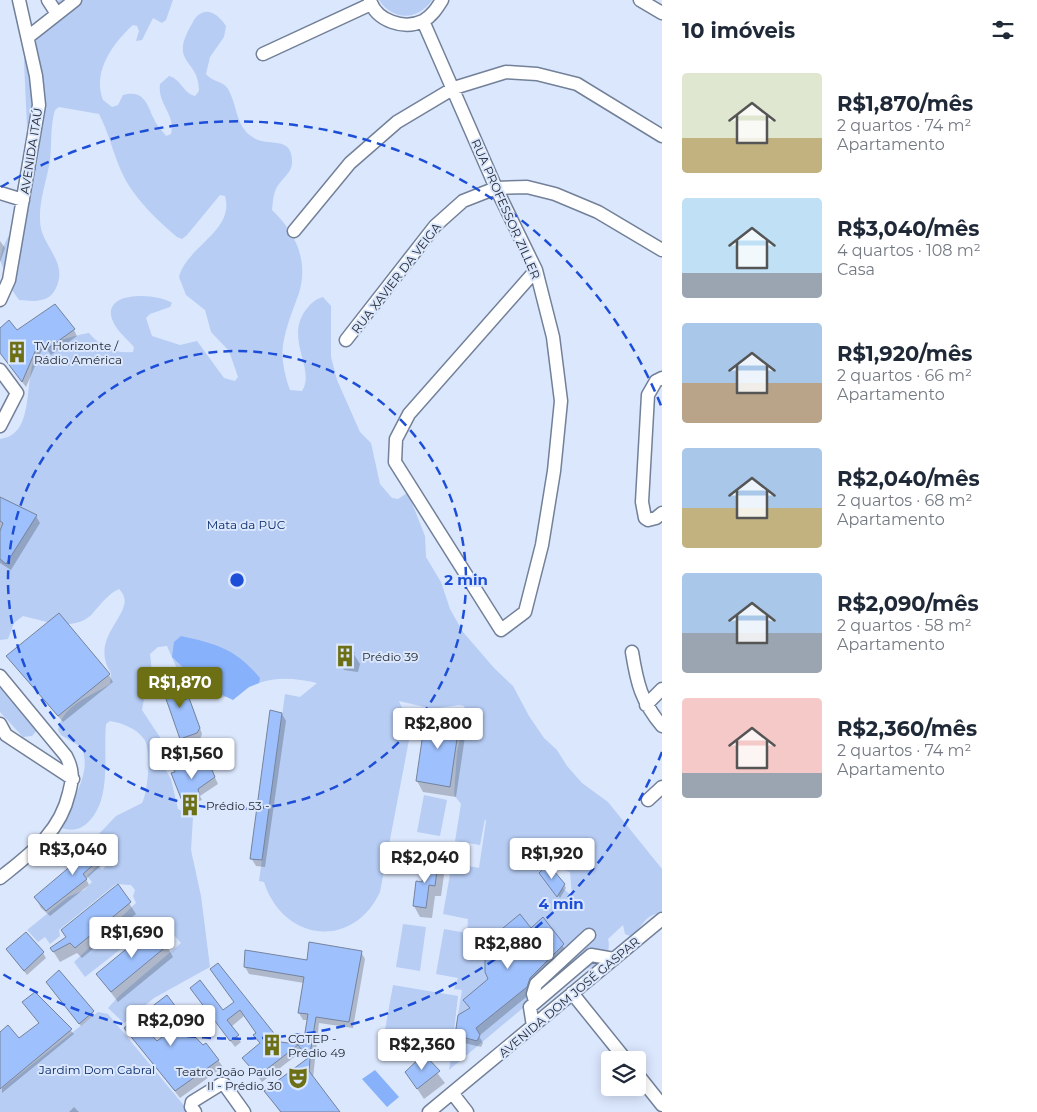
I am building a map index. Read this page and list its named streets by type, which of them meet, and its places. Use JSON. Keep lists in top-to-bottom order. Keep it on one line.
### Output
{"streets":{"street":["AVENIDA ITAÚ","RUA PROFESSOR ZILLER","RUA XAVIER DA VEIGA","AVENIDA DOM JOSÉ GASPAR"]},"crossings":[["RUA PROFESSOR ZILLER","RUA XAVIER DA VEIGA"]],"parks":["Mata da PUC","Jardim Dom Cabral"],"places":{"building":["TV Horizonte / Rádio América","Prédio 39","Prédio 53 -","CGTEP - Prédio 49"],"theatre":["Teatro João Paulo II - Prédio 30"]},"page":{"heading":"10 imóveis","list":[{"name":"R$1,870/mês","note":"2 quartos · 74 m² · Apartamento"},{"name":"R$3,040/mês","note":"4 quartos · 108 m² · Casa"},{"name":"R$1,920/mês","note":"2 quartos · 66 m² · Apartamento"},{"name":"R$2,040/mês","note":"2 quartos · 68 m² · Apartamento"},{"name":"R$2,090/mês","note":"2 quartos · 58 m² · Apartamento"},{"name":"R$2,360/mês","note":"2 quartos · 74 m² · Apartamento"}],"price":["R$1,870","R$2,800","R$1,560","R$3,040","R$1,920","R$2,040","R$1,690","R$2,880","R$2,090","R$2,360"]},"rings":["2 min","4 min"]}
